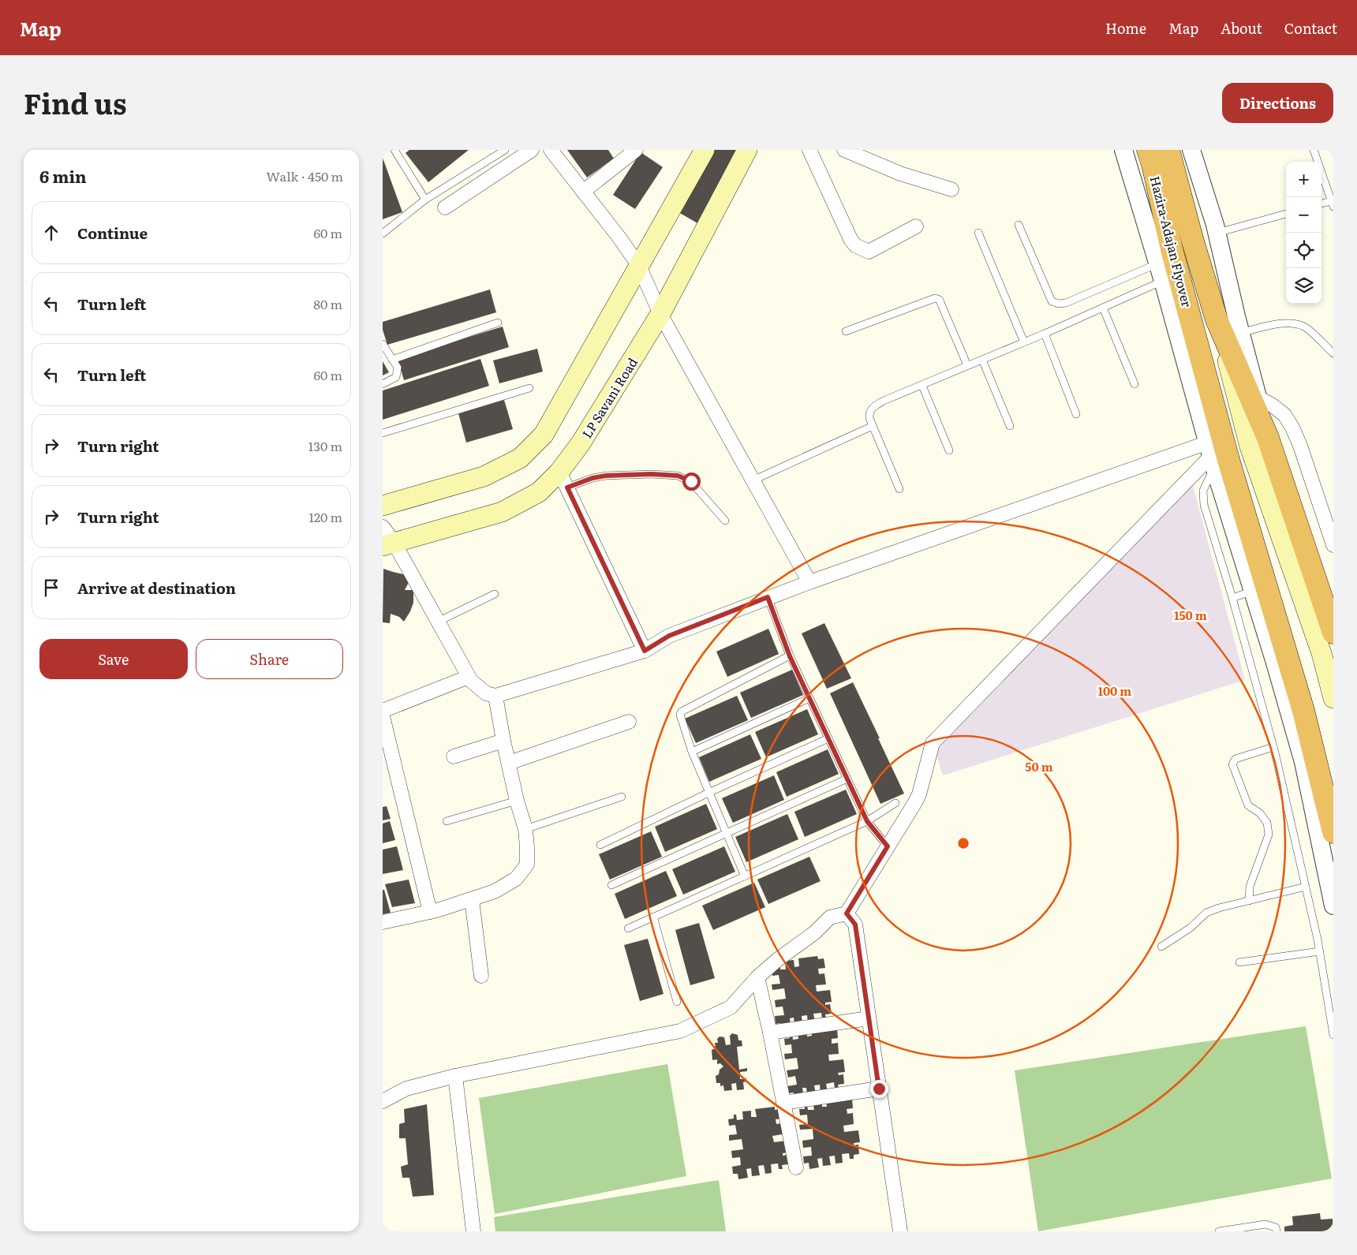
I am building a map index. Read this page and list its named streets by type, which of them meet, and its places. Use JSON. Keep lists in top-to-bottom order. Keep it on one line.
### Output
{"streets":{"highway":["Hazira-Adajan Flyover"],"main road":["LP Savani Road"]},"page":{"header":"Map","nav":["Home","Map","About","Contact"],"title":"Find us","buttons":["Directions",["Save","Share"]],"heading":["6 min","Walk · 450 m"],"map_buttons":["+","−"],"list":[["Continue","60 m"],["Turn left","80 m"],["Turn left","60 m"],["Turn right","130 m"],["Turn right","120 m"],"Arrive at destination"]},"rings":["150 m","100 m","50 m"]}
